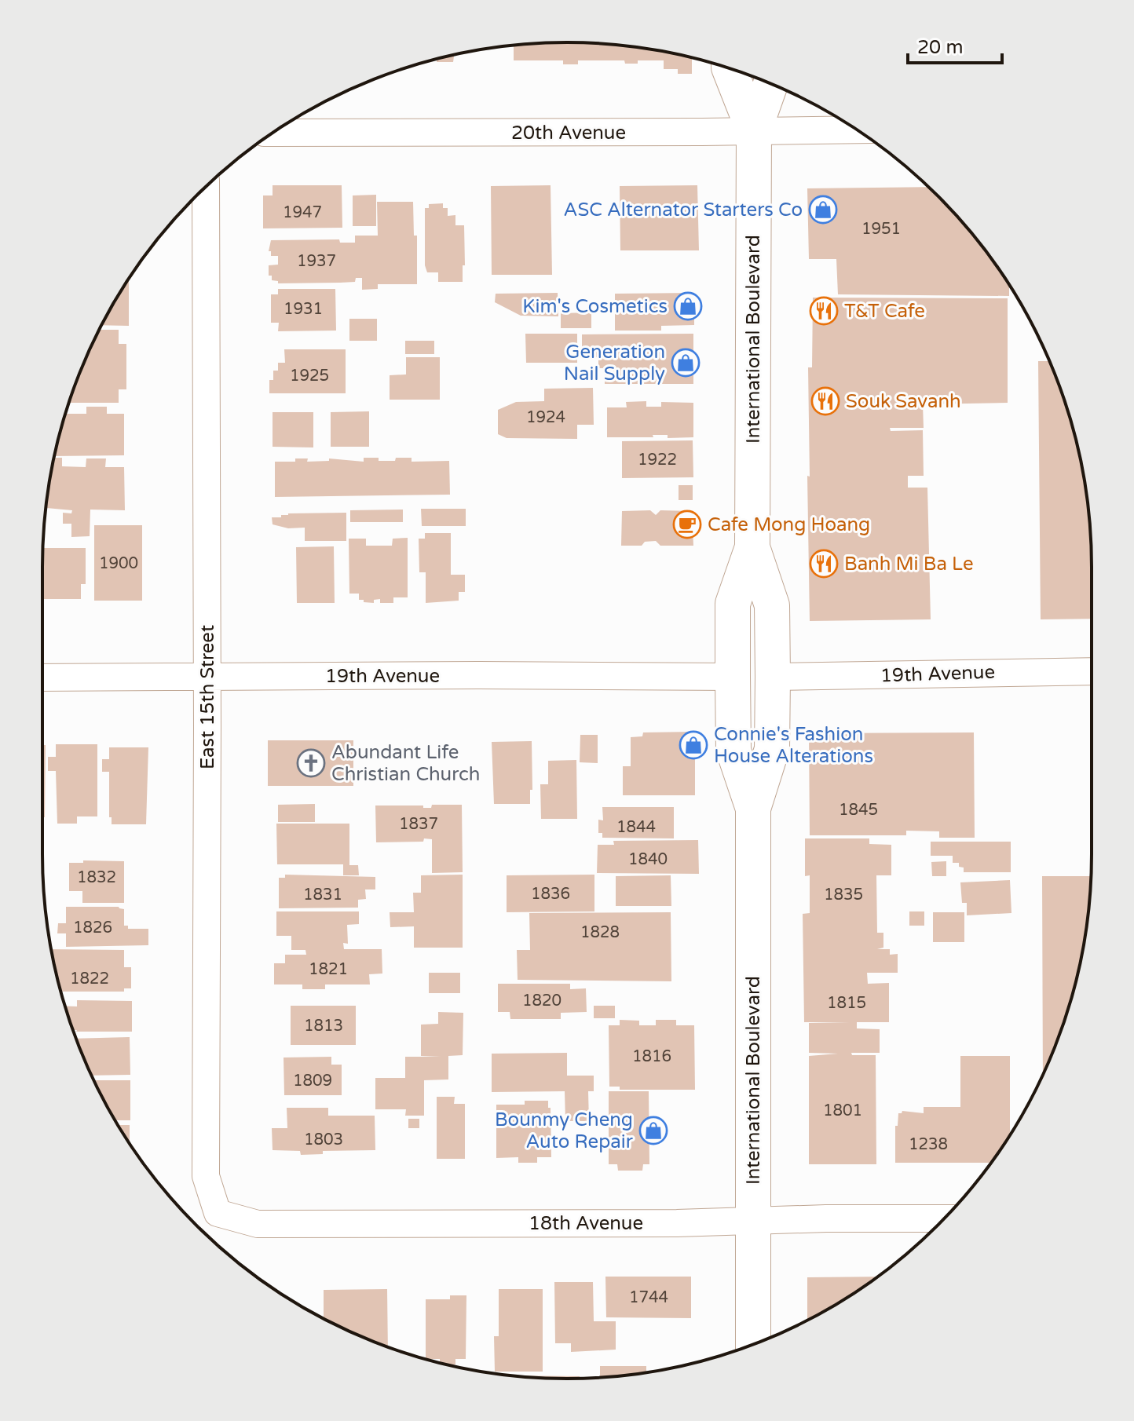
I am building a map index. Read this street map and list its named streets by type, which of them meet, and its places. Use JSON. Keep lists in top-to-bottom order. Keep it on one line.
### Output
{"streets":{"main road":["International Boulevard"],"street":["20th Avenue","19th Avenue","East 15th Street","18th Avenue"]},"crossings":[["20th Avenue","International Boulevard"],["International Boulevard","19th Avenue"],["International Boulevard","18th Avenue"],["19th Avenue","East 15th Street"],["East 15th Street","18th Avenue"]],"places":{"shop":["ASC Alternator Starters Co","Kim's Cosmetics","Generation Nail Supply","Connie's Fashion House Alterations","Bounmy Cheng Auto Repair"],"restaurant":["T&T Cafe","Souk Savanh","Banh Mi Ba Le"],"cafe":["Cafe Mong Hoang"],"church":["Abundant Life Christian Church"]},"house_numbers":["1947","1951","1937","1931","1925","1924","1922","1900","1845","1837","1844","1840","1832","1836","1831","1835","1826","1828","1821","1822","1820","1815","1813","1816","1809","1801","1803","1238","1744"],"scale_bar":"20 m"}
